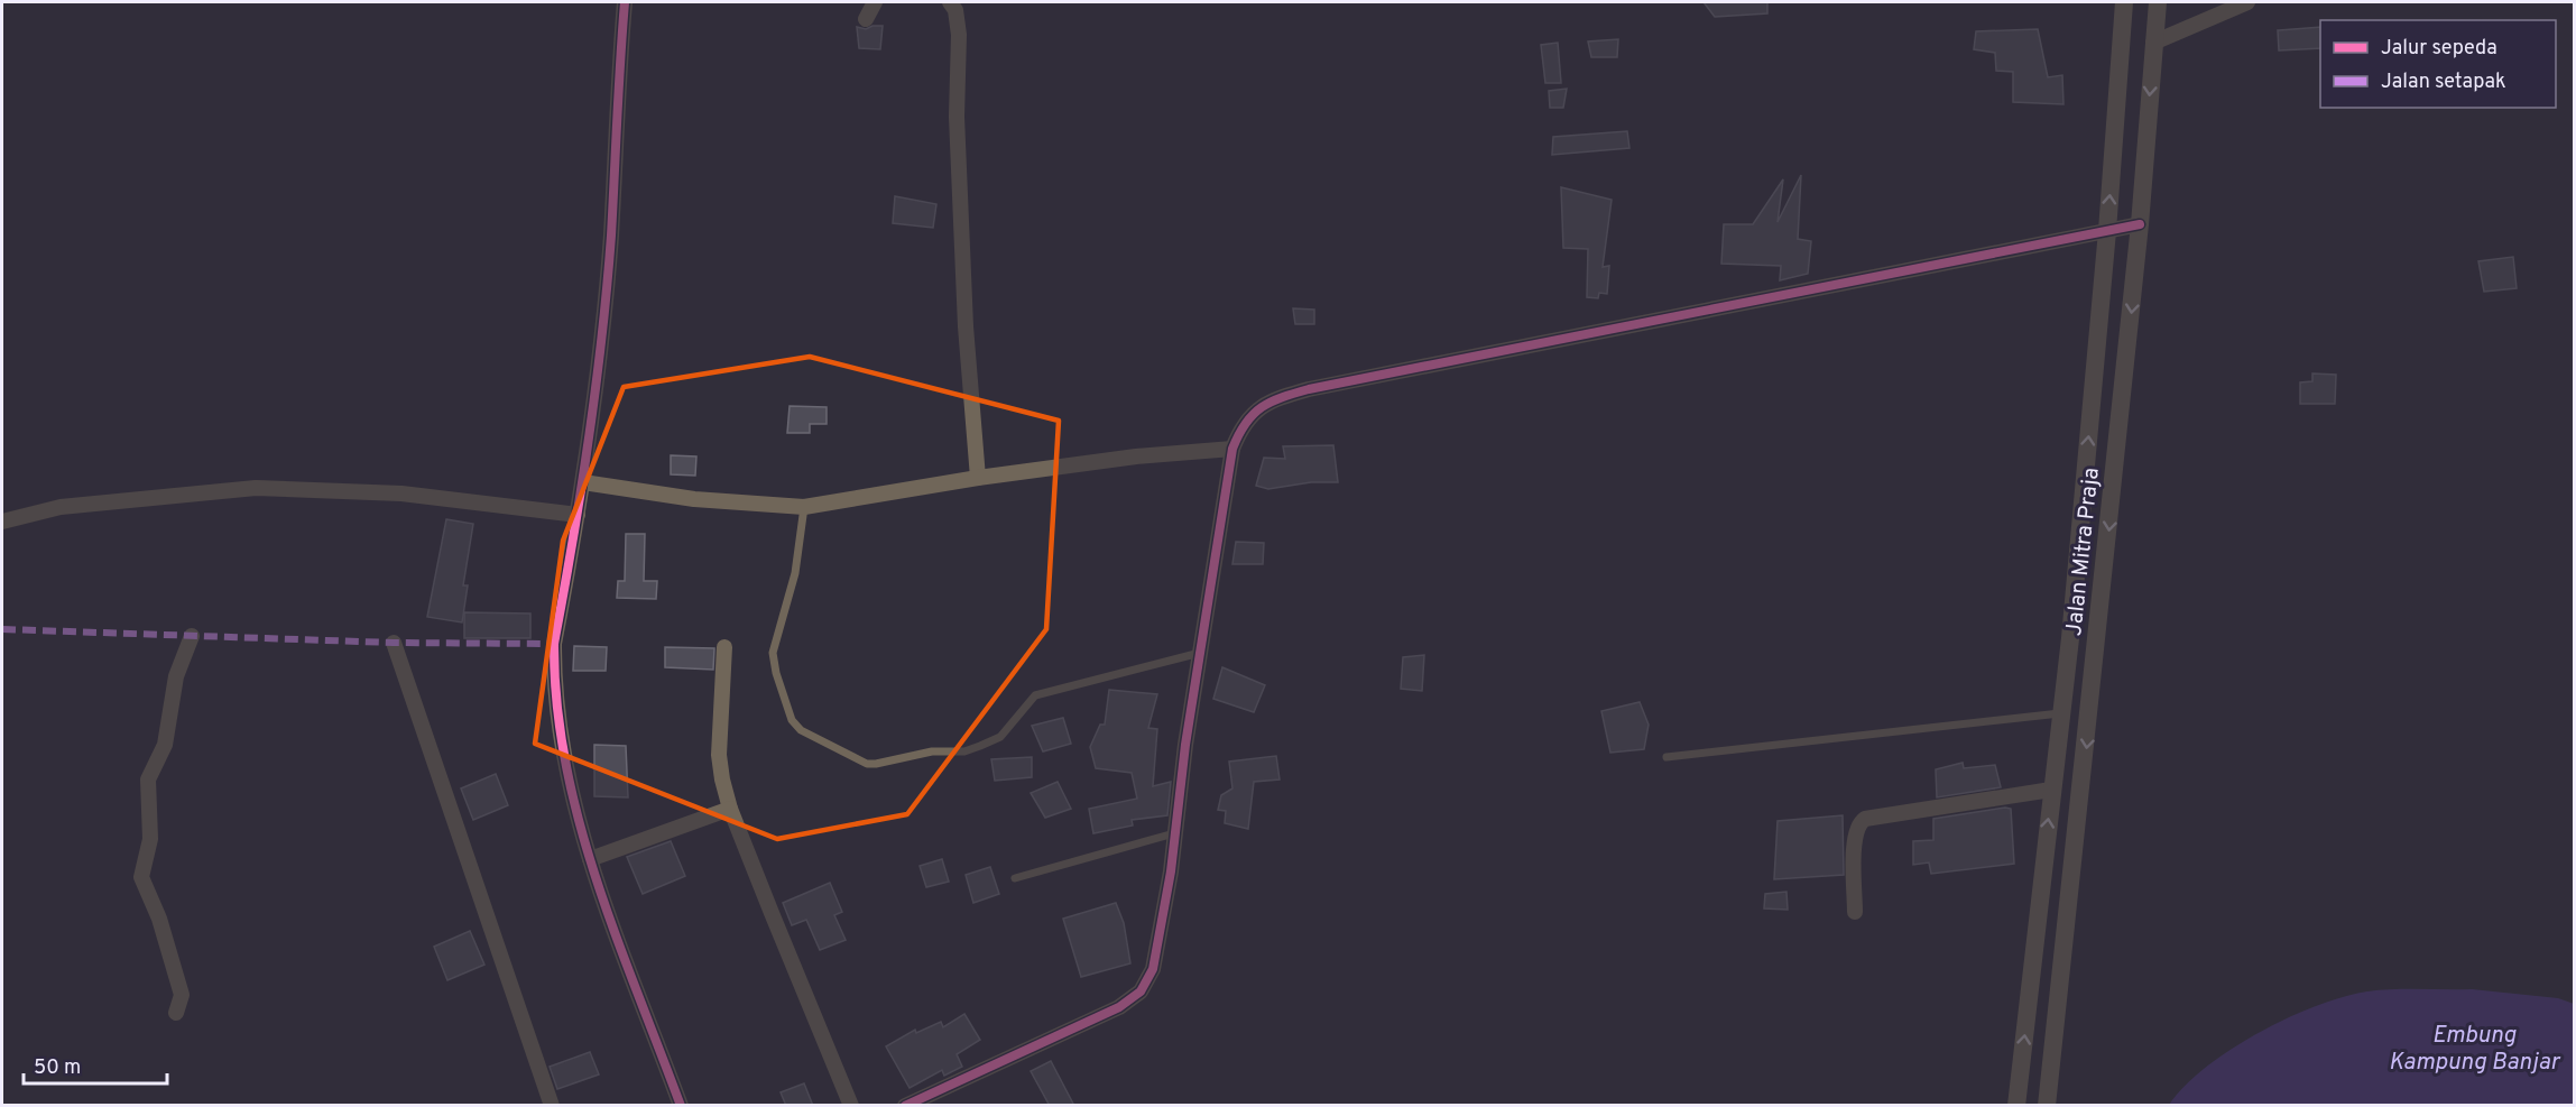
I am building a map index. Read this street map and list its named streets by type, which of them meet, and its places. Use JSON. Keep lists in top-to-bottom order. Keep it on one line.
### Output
{"streets":{"street":["Jalan Mitra Praja"]},"water":["Embung Kampung Banjar"],"legend":["Jalur sepeda","Jalan setapak"],"scale_bar":"50 m"}
